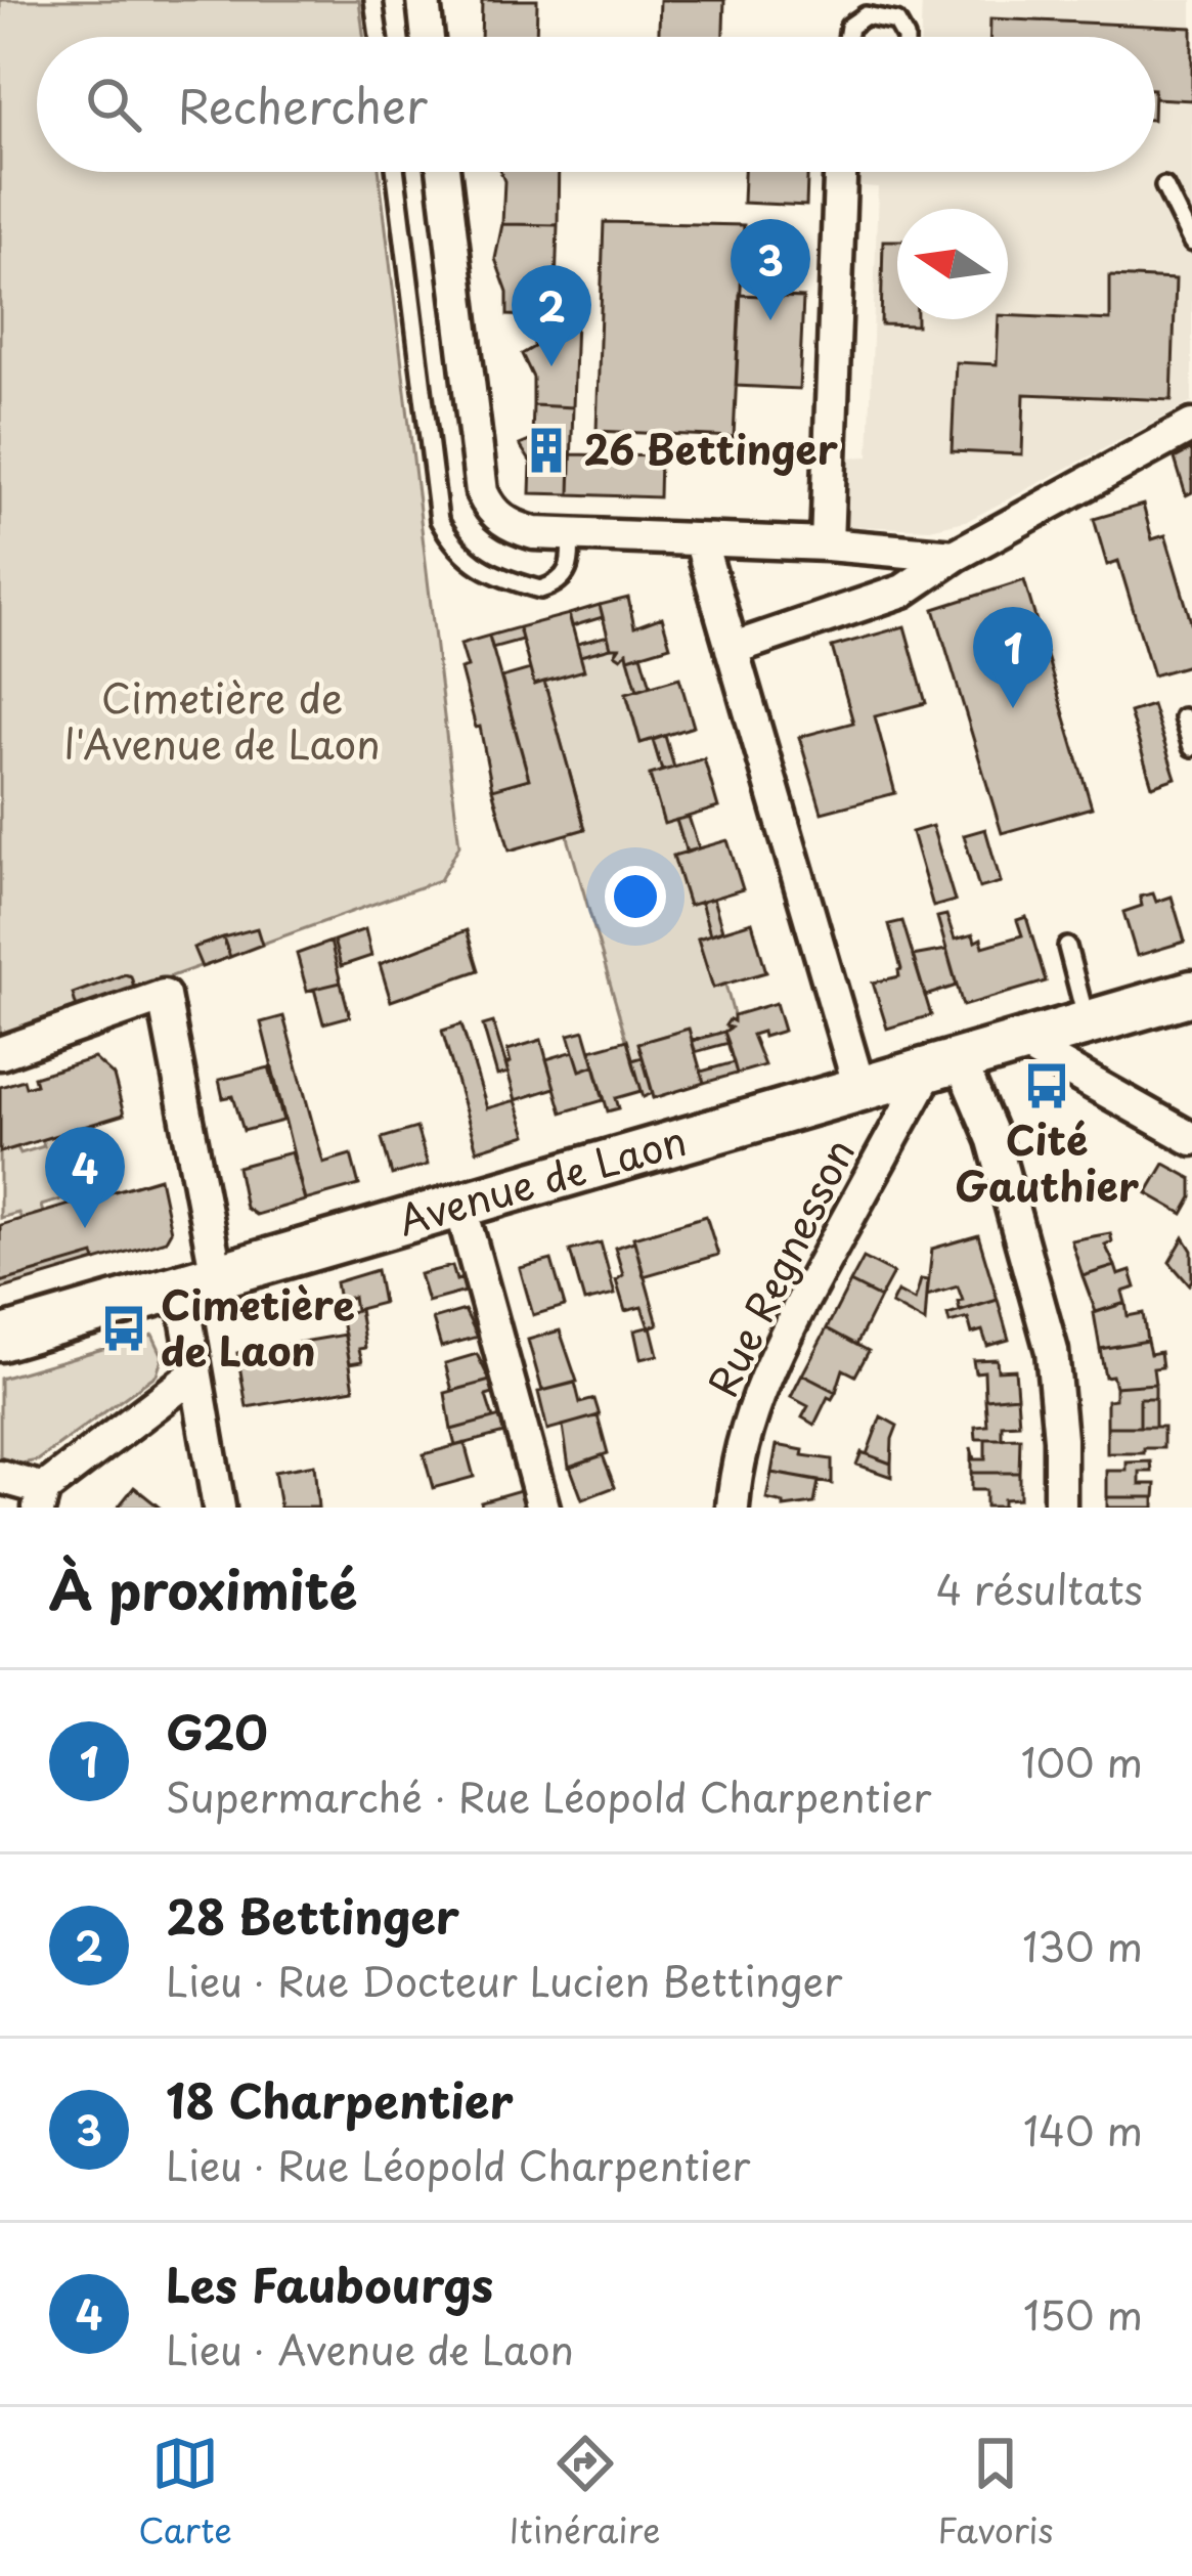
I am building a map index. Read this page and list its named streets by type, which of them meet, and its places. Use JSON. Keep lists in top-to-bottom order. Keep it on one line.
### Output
{"streets":{"main road":["Avenue de Laon"],"street":["Rue Regnesson"]},"crossings":[["Avenue de Laon","Rue Regnesson"]],"parks":["Cimetière de l'Avenue de Laon"],"places":{"building":["26 Bettinger"],"bus stop":["Cité Gauthier","Cimetière de Laon"]},"north":"left","page":{"search":"Rechercher","pins":["3","2","1","4"],"heading":["À proximité","4 résultats"],"list":[{"mark":"1","name":"G20","note":"Supermarché · Rue Léopold Charpentier","value":"100 m"},{"mark":"2","name":"28 Bettinger","note":"Lieu · Rue Docteur Lucien Bettinger","value":"130 m"},{"mark":"3","name":"18 Charpentier","note":"Lieu · Rue Léopold Charpentier","value":"140 m"},{"mark":"4","name":"Les Faubourgs","note":"Lieu · Avenue de Laon","value":"150 m"}],"nav":["Carte","Itinéraire","Favoris"]}}
